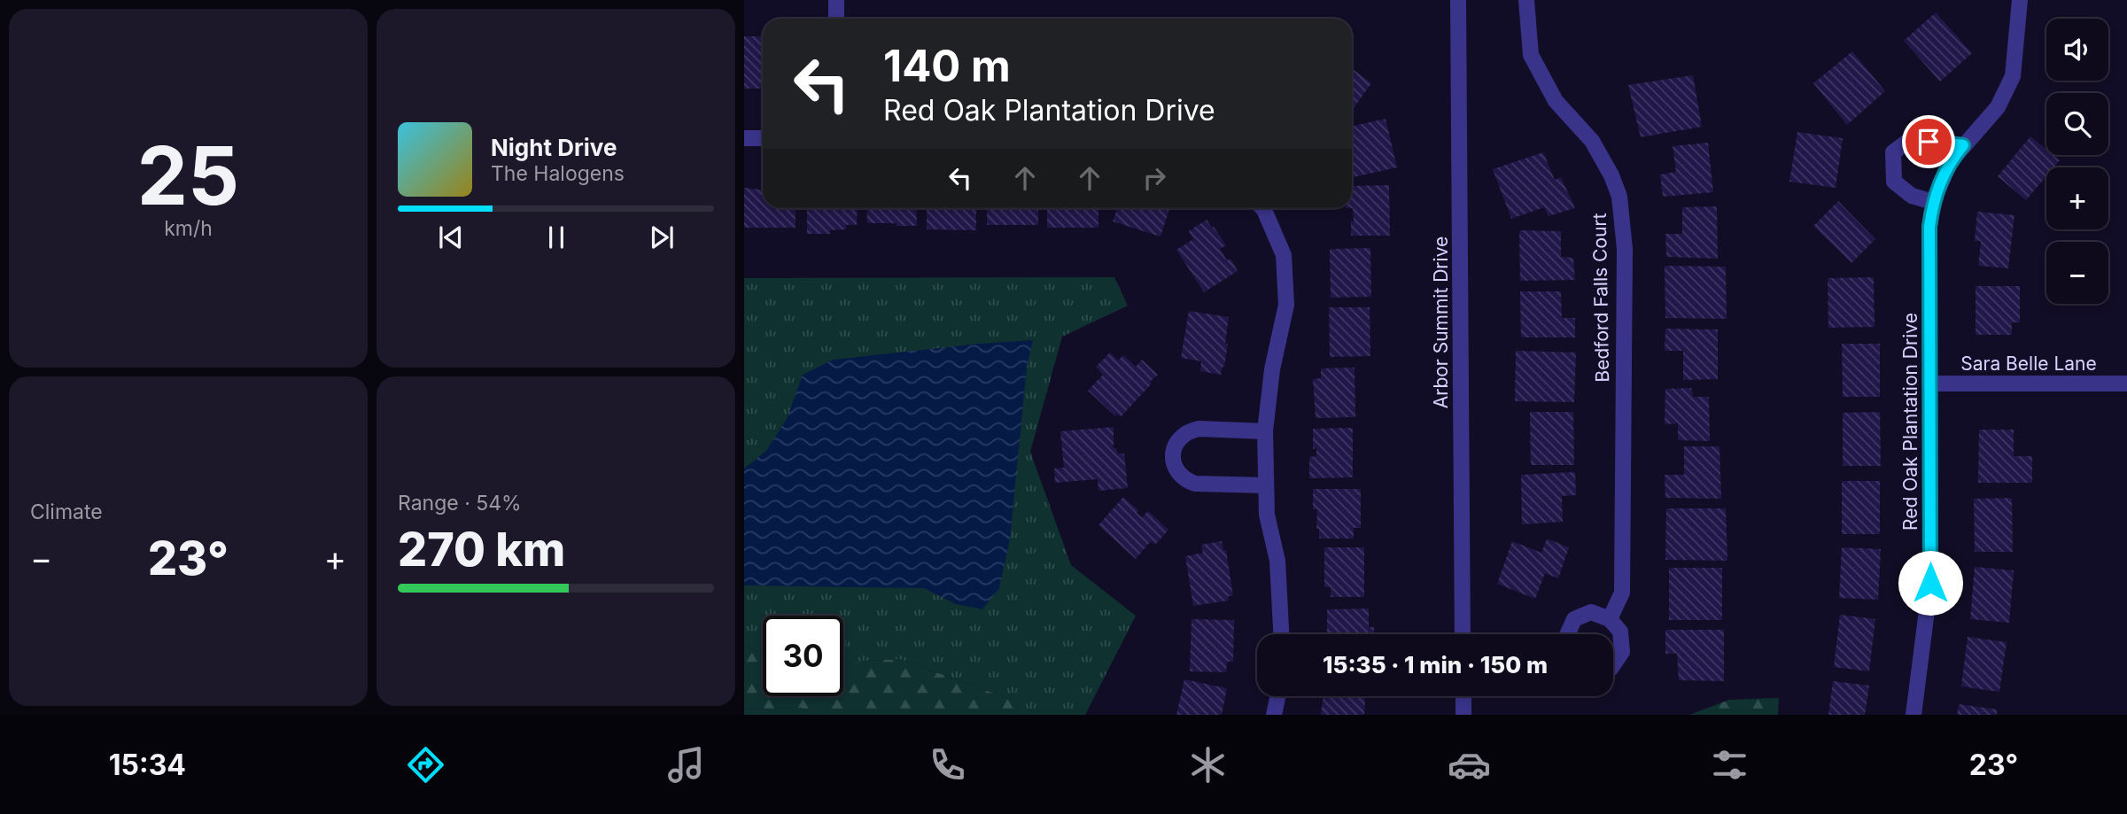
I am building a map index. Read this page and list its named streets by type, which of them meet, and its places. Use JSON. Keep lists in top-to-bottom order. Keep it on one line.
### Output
{"streets":{"street":["Bedford Falls Court","Arbor Summit Drive","Sara Belle Lane","Red Oak Plantation Drive"]},"crossings":[["Sara Belle Lane","Red Oak Plantation Drive"]],"page":{"tile":[["25","km/h"],"Climate",["Range · 54%","270 km"]],"map_buttons":["+","−"],"turn":["140 m","Red Oak Plantation Drive"],"song":["Night Drive","The Halogens"],"heat":["−","23°","+"],"limit":"30","trip":"15:35 · 1 min · 150 m","tabs":["15:34","23°"]}}
